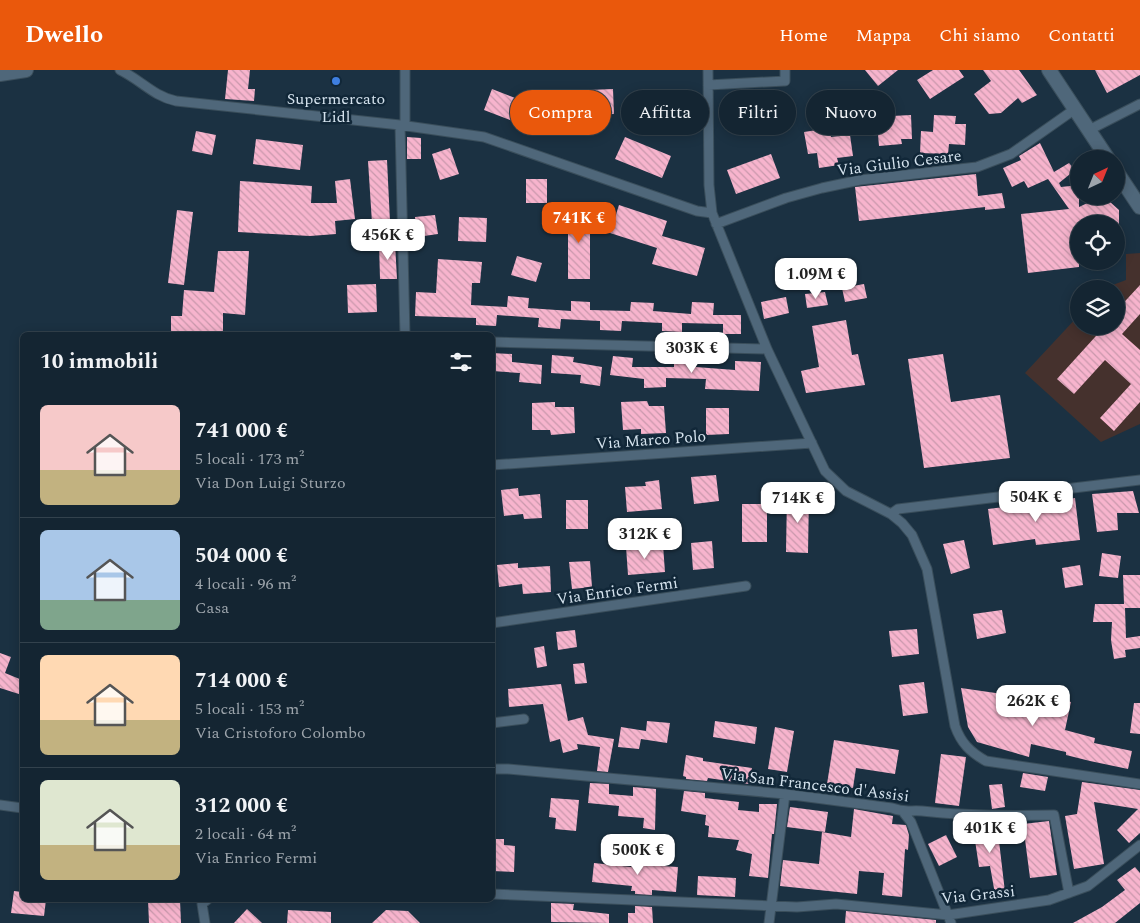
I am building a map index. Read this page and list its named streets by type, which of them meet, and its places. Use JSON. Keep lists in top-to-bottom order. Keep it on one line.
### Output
{"streets":{"street":["Via Giulio Cesare","Via Marco Polo","Via Enrico Fermi","Via San Francesco d'Assisi","Via Grassi"]},"crossings":[["Via San Francesco d'Assisi","Via Grassi"]],"places":["Supermercato Lidl"],"north":"top right","page":{"header":"Dwello","nav":["Home","Mappa","Chi siamo","Contatti"],"chip":["Compra","Affitta","Filtri","Nuovo"],"price":["741K €","456K €","1.09M €","303K €","504K €","714K €","312K €","262K €","401K €","500K €"],"heading":"10 immobili","list":[{"name":"741 000 €","note":"5 locali · 173 m² · Via Don Luigi Sturzo"},{"name":"504 000 €","note":"4 locali · 96 m² · Casa"},{"name":"714 000 €","note":"5 locali · 153 m² · Via Cristoforo Colombo"},{"name":"312 000 €","note":"2 locali · 64 m² · Via Enrico Fermi"}]}}
